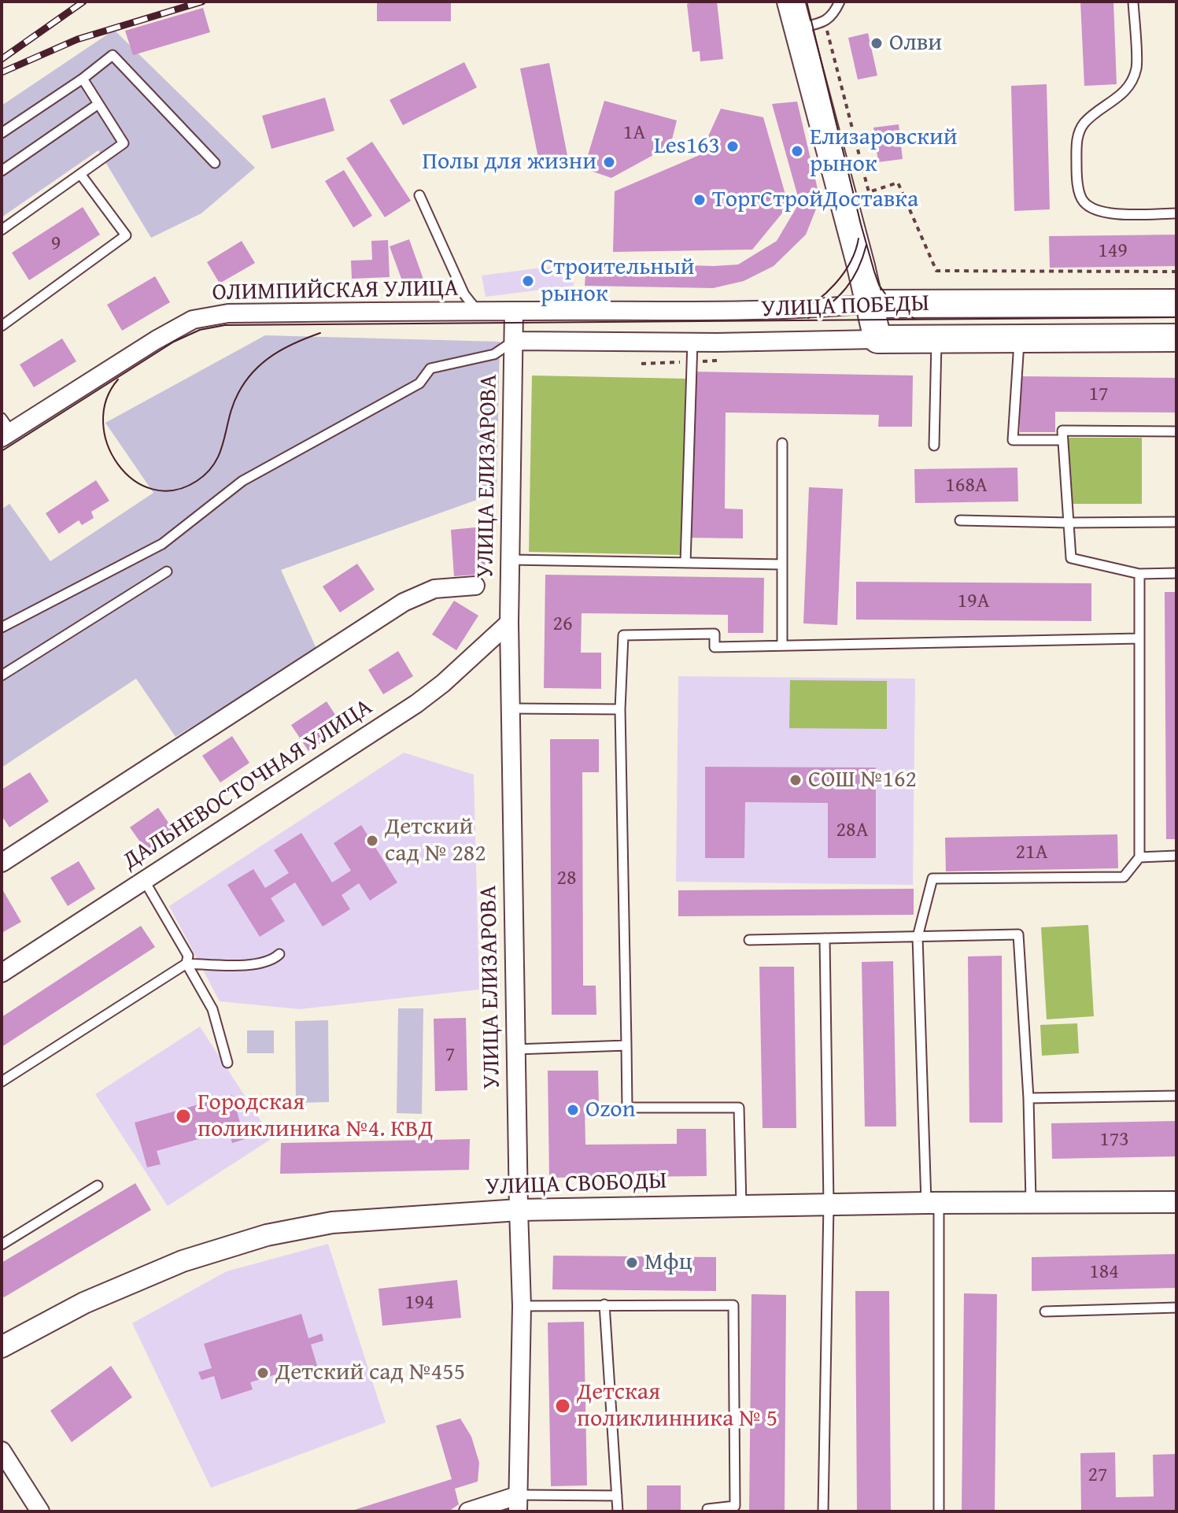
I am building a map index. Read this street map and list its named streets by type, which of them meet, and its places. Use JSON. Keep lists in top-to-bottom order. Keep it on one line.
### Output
{"streets":{"main road":["УЛИЦА ПОБЕДЫ"],"street":["ОЛИМПИЙСКАЯ УЛИЦА","УЛИЦА ЕЛИЗАРОВА","ДАЛЬНЕВОСТОЧНАЯ УЛИЦА","УЛИЦА СВОБОДЫ"]},"crossings":[["ОЛИМПИЙСКАЯ УЛИЦА","УЛИЦА ПОБЕДЫ"],["ОЛИМПИЙСКАЯ УЛИЦА","УЛИЦА ЕЛИЗАРОВА"],["УЛИЦА ПОБЕДЫ","УЛИЦА ЕЛИЗАРОВА"],["УЛИЦА ЕЛИЗАРОВА","ДАЛЬНЕВОСТОЧНАЯ УЛИЦА"],["УЛИЦА ЕЛИЗАРОВА","УЛИЦА СВОБОДЫ"]],"places":["Олви","Les163","Елизаровский рынок","Полы для жизни","ТоргСтройДоставка","Строительный рынок","СОШ №162","Детский сад № 282","Ozon","Городская поликлиника №4. КВД","Мфц","Детский сад №455","Детская поликлинника № 5"],"house_numbers":["1А","9","149","17","168А","19А","26","28А","21А","28","7","173","184","194","27"]}
